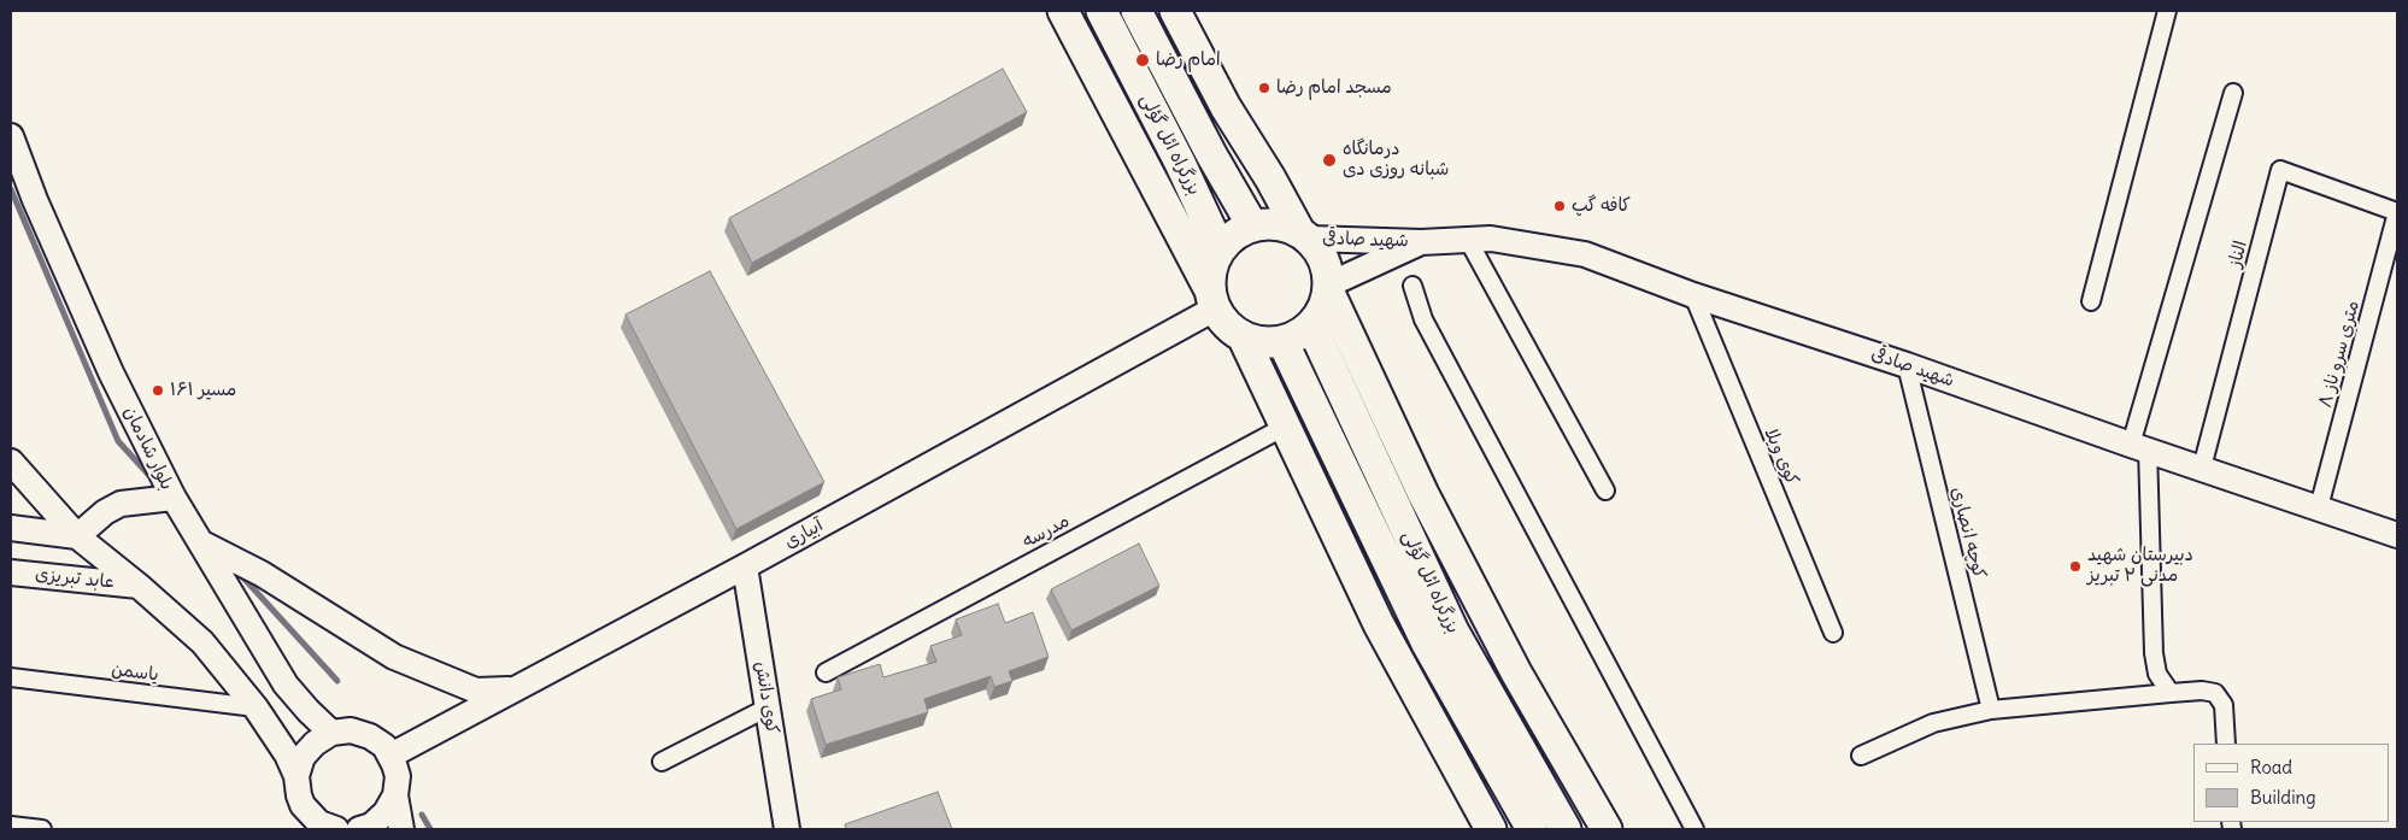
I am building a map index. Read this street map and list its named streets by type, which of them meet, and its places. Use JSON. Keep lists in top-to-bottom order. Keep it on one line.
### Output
{"streets":{"highway":["بزرگراه ائل گؤلی"],"main road":["شهید صادقی","بلوار شادمان","آبیاری","عابد تبریزی","کوی دانش"],"street":["الناز","۸ متری سرو ناز","کوی ویلا","مدرسه","کوچه انصاری","یاسمن"]},"crossings":[["بزرگراه ائل گؤلی","شهید صادقی"],["بزرگراه ائل گؤلی","آبیاری"],["شهید صادقی","الناز"],["شهید صادقی","۸ متری سرو ناز"],["شهید صادقی","کوی ویلا"],["شهید صادقی","کوچه انصاری"],["شهید صادقی","آبیاری"],["الناز","۸ متری سرو ناز"],["آبیاری","کوی دانش"]],"places":["امام رضا","مسجد امام رضا","درمانگاه شبانه روزی دی","کافه گپ","مسیر ۱۶۱","دبیرستان شهید مدنی ۲ تبریز"],"legend":["Road","Building"]}
